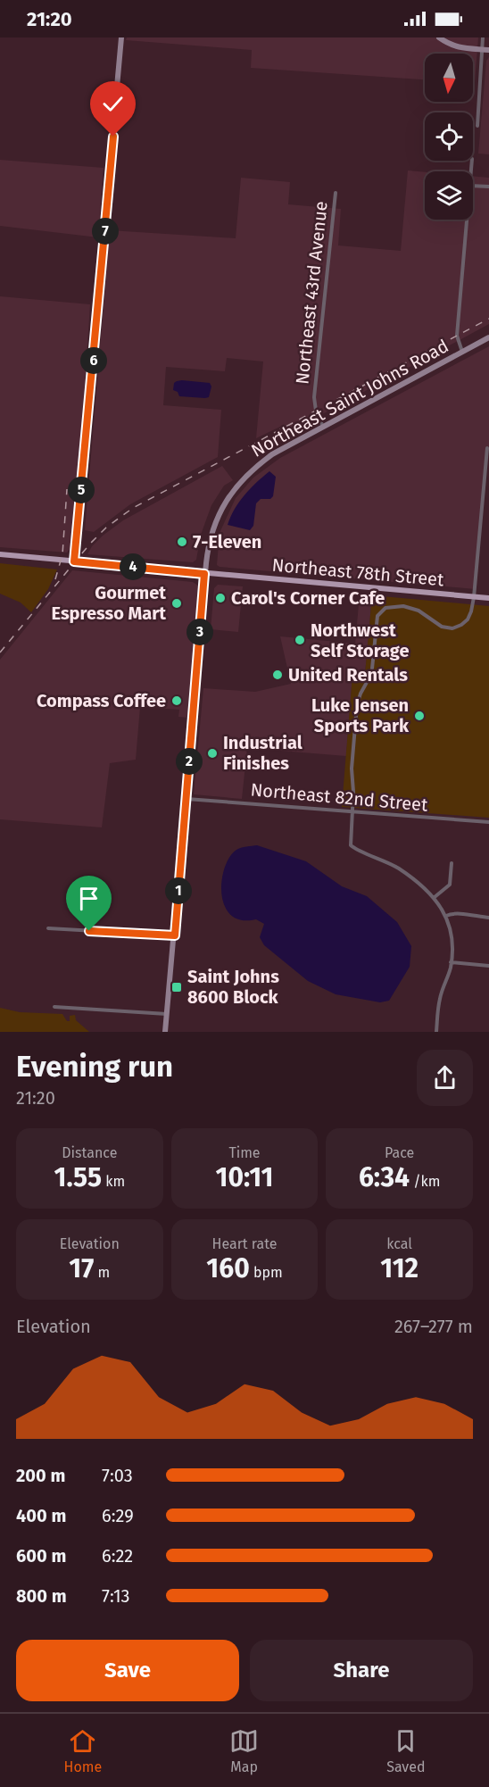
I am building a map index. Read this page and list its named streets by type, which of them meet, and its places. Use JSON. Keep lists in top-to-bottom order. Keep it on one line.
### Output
{"streets":{"main road":["Northeast Saint Johns Road","Northeast 78th Street"],"street":["Northeast 43rd Avenue","Northeast 82nd Street"]},"crossings":[["Northeast 43rd Avenue","Northeast Saint Johns Road"],["Northeast Saint Johns Road","Northeast 78th Street"],["Northeast Saint Johns Road","Northeast 82nd Street"]],"places":{"other":["7-Eleven","Carol's Corner Cafe","Gourmet Espresso Mart","Northwest Self Storage","United Rentals","Compass Coffee","Luke Jensen Sports Park","Industrial Finishes"],"transit":["Saint Johns 8600 Block"]},"north":"bottom","page":{"status":"21:20","pins":["7","6","5","4","3","2","1"],"heading":["Evening run","21:20"],"stats":[["Distance","1.55 km"],["Time","10:11"],["Pace","6:34 /km"],["Elevation","17 m"],["Heart rate","160 bpm"],["kcal","112"]],"chart":["Elevation","267–277 m"],"list":[{"name":"200 m","note":"7:03"},{"name":"400 m","note":"6:29"},{"name":"600 m","note":"6:22"},{"name":"800 m","note":"7:13"}],"buttons":["Save","Share"],"tabs":["Home","Map","Saved"]}}
